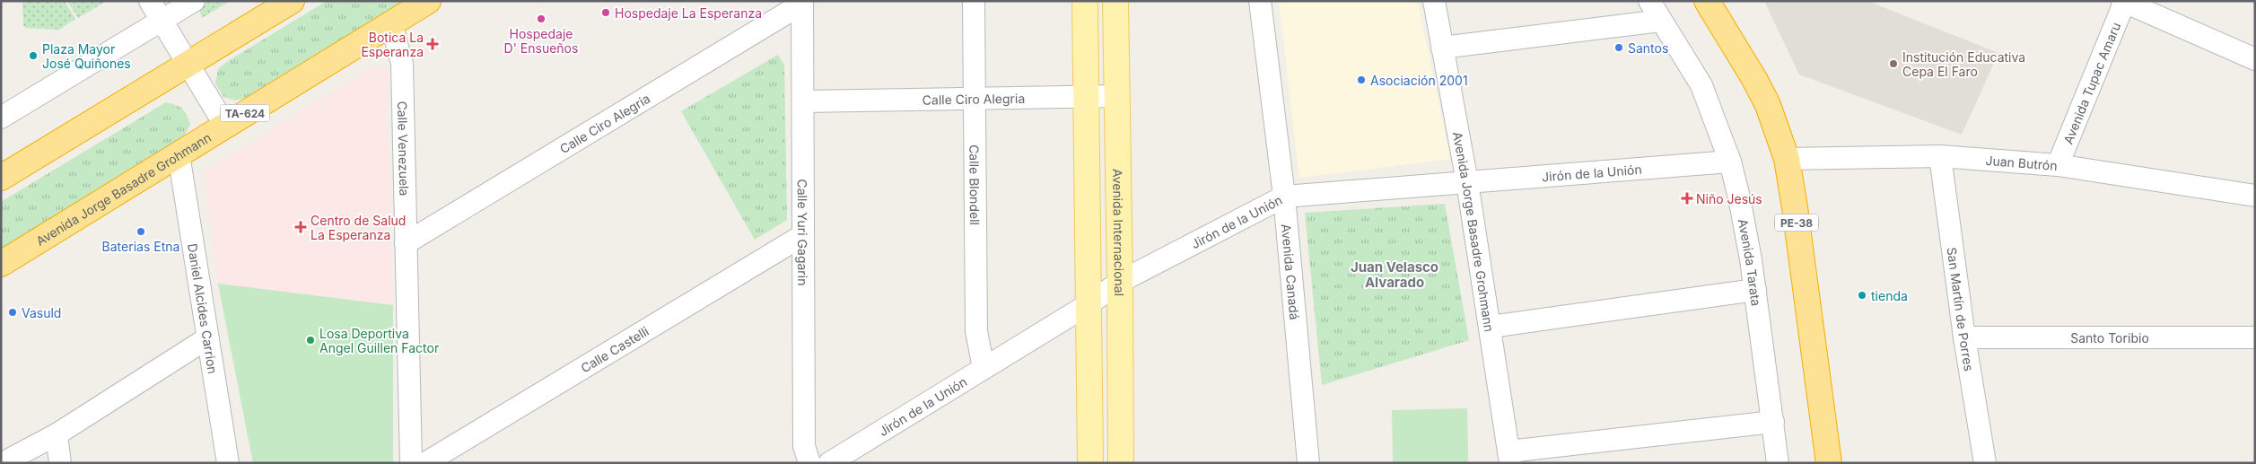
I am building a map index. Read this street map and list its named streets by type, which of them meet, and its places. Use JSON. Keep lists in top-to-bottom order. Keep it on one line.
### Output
{"streets":{"highway":["TA-624","Avenida Jorge Basadre Grohmann","PE-38"],"main road":["Avenida Internacional"],"street":["Avenida Tupac Amaru","Calle Ciro Alegria","Calle Venezuela","Juan Butrón","Jirón de la Unión","Calle Blondell","Calle Yuri Gagarin","Avenida Tarata","Avenida Canadá","Daniel Alcides Carrion","San Martín de Porres","Santo Toribio","Calle Castelli"]},"crossings":[["Avenida Tupac Amaru","Juan Butrón"],["Calle Ciro Alegria","Calle Venezuela"],["Calle Ciro Alegria","Calle Blondell"],["Calle Ciro Alegria","Avenida Internacional"],["Calle Ciro Alegria","Calle Yuri Gagarin"],["Calle Venezuela","Avenida Jorge Basadre Grohmann"],["Juan Butrón","PE-38"],["Juan Butrón","San Martín de Porres"],["Jirón de la Unión","Calle Blondell"],["Jirón de la Unión","Avenida Jorge Basadre Grohmann"],["Jirón de la Unión","Avenida Internacional"],["Jirón de la Unión","Avenida Tarata"],["Jirón de la Unión","Avenida Canadá"],["Avenida Jorge Basadre Grohmann","Daniel Alcides Carrion"],["Calle Yuri Gagarin","Calle Castelli"],["San Martín de Porres","Santo Toribio"]],"districts":["Juan Velasco Alvarado"],"places":{"other":["Hospedaje La Esperanza","Hospedaje D' Ensueños","Santos","Plaza Mayor José Quiñones","Institución Educativa Cepa El Faro","Asociación 2001","Baterias Etna","tienda","Vasuld","Losa Deportiva Angel Guillen Factor"],"health":["Botica La Esperanza","Niño Jesús","Centro de Salud La Esperanza"]}}
